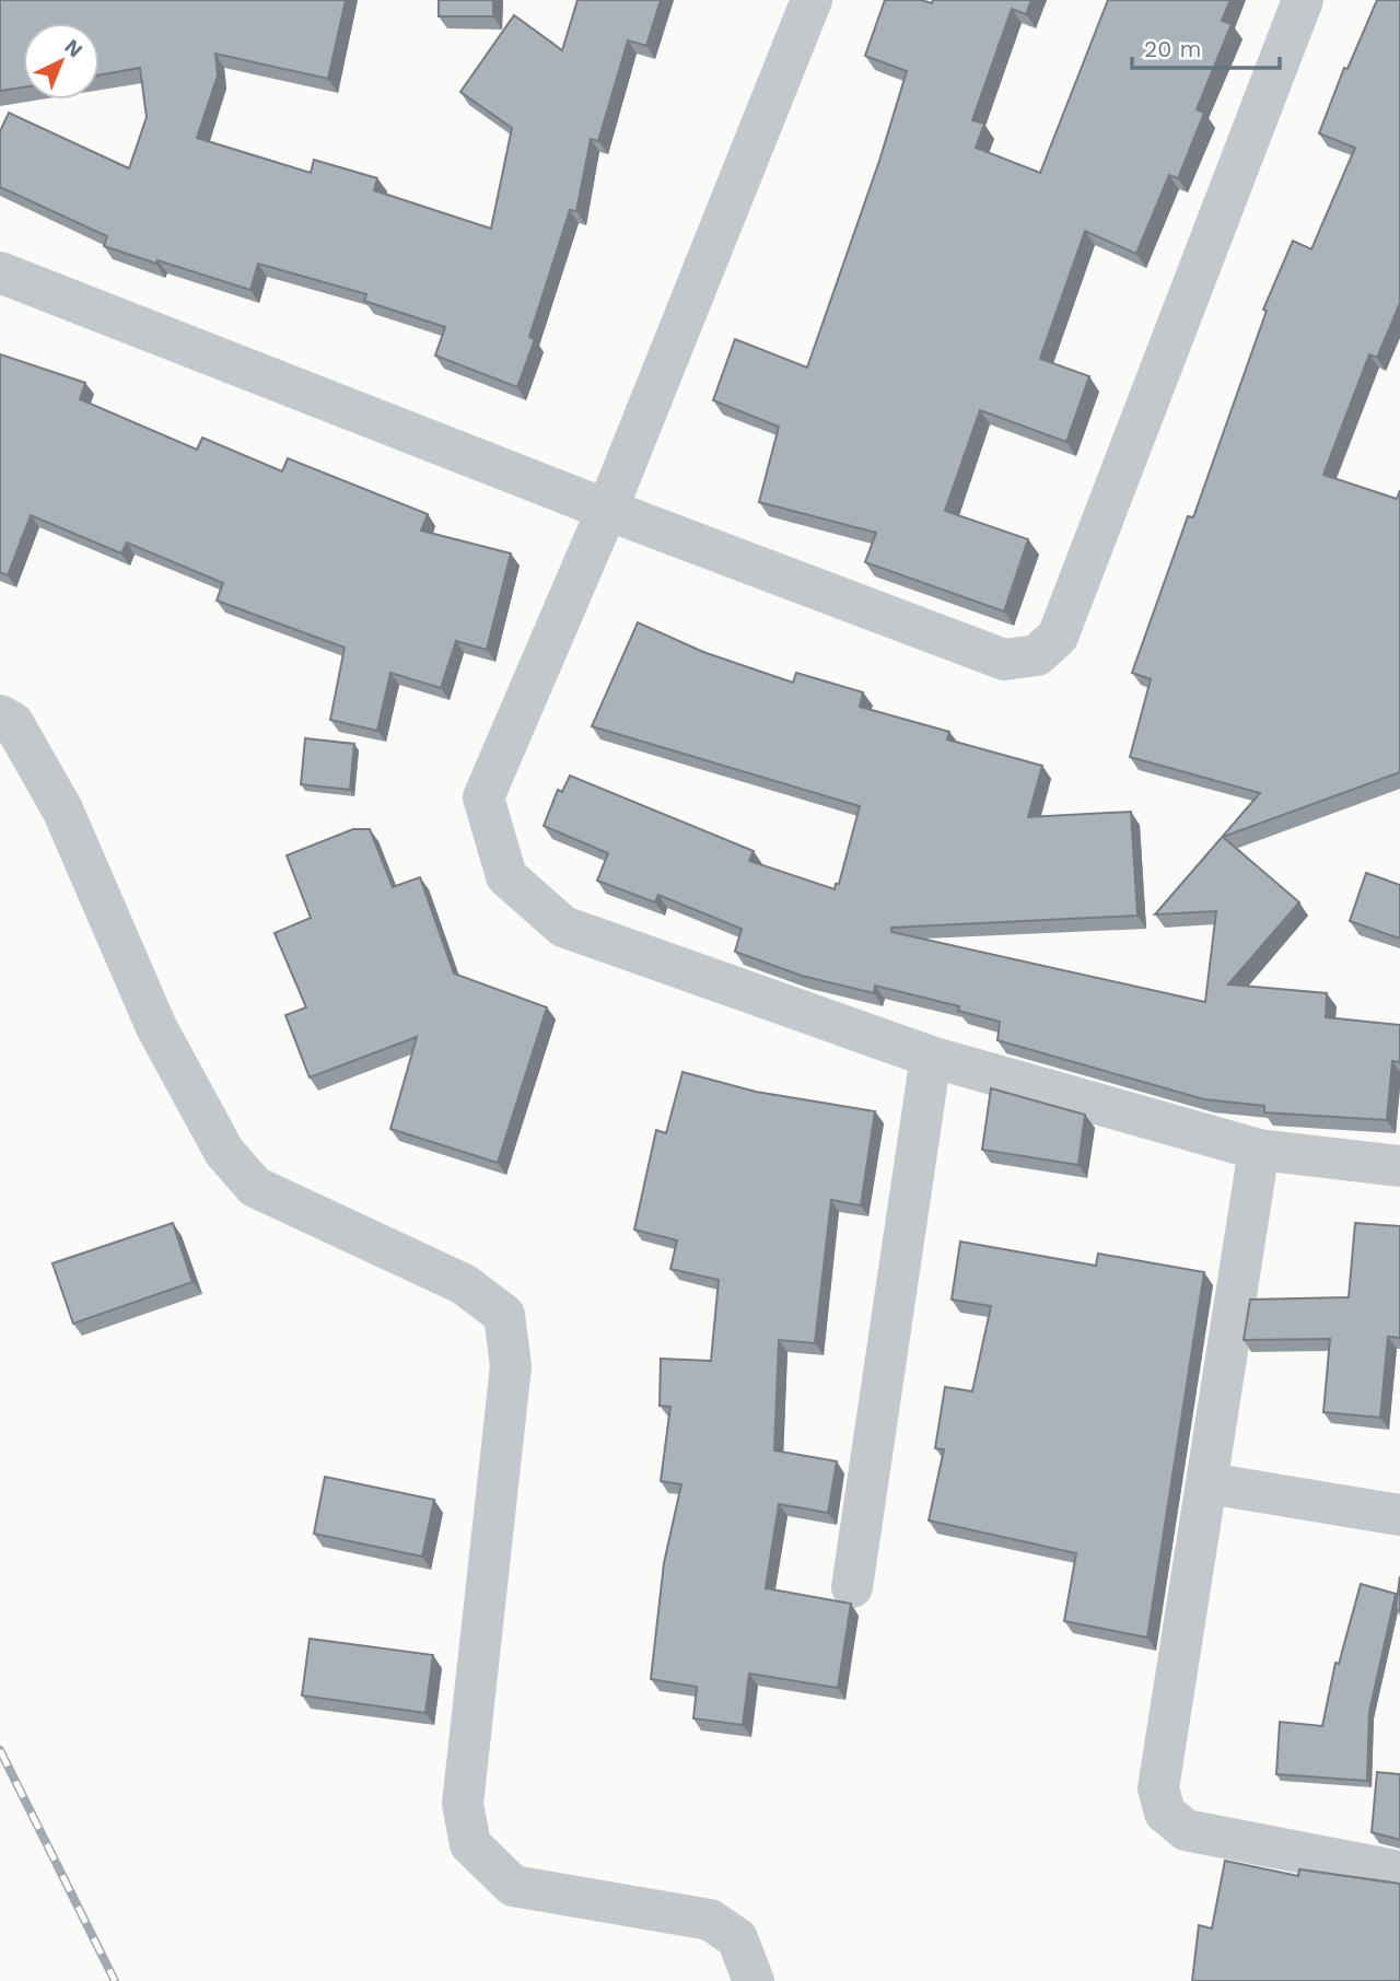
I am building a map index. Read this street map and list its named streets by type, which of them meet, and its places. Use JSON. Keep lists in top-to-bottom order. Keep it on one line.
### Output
{"scale_bar":"20 m","north":"top right"}
